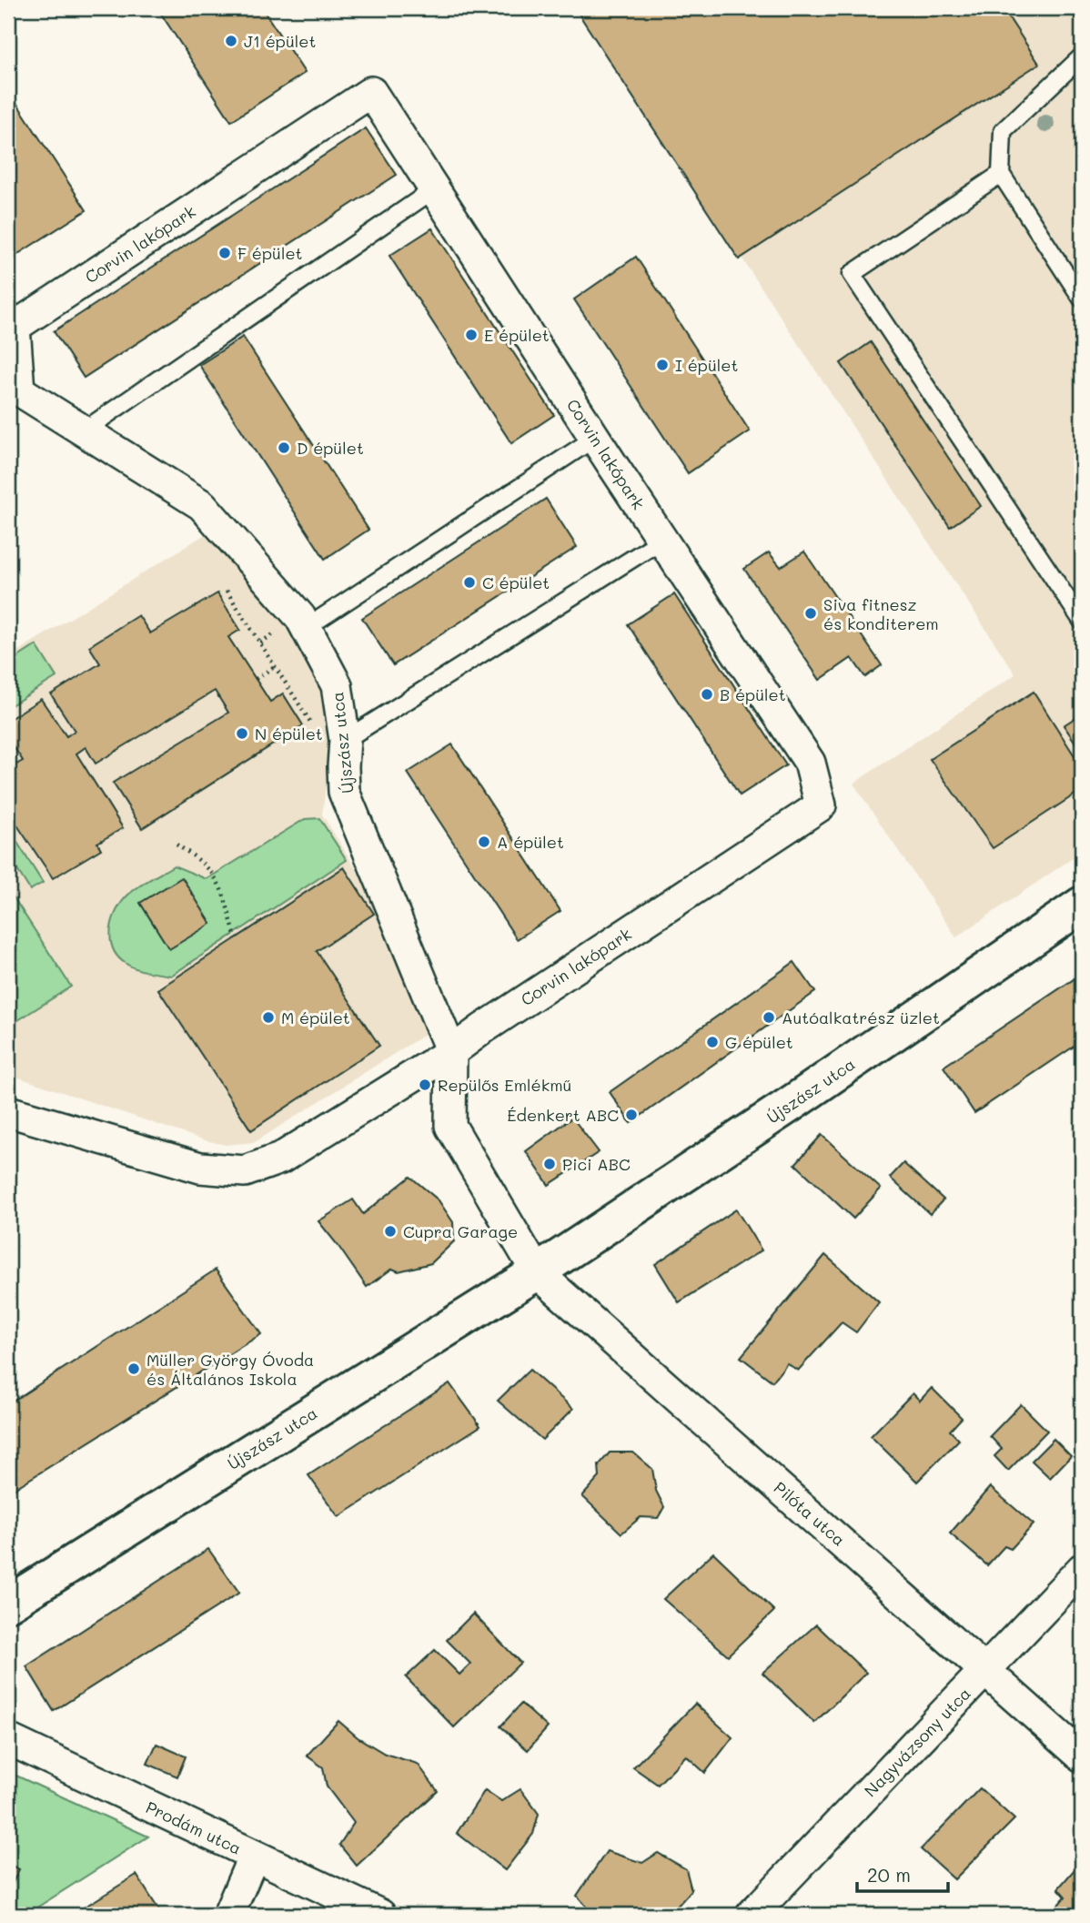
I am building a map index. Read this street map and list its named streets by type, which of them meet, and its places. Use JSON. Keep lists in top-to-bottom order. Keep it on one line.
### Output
{"streets":{"street":["Corvin lakópark","Újszász utca","Pilóta utca","Nagyvázsony utca","Prodám utca"]},"crossings":[["Corvin lakópark","Újszász utca"],["Újszász utca","Pilóta utca"],["Pilóta utca","Nagyvázsony utca"]],"places":["J1 épület","F épület","E épület","I épület","D épület","C épület","Siva fitnesz és konditerem","B épület","N épület","A épület","M épület","Autóalkatrész üzlet","G épület","Repülős Emlékmű","Édenkert ABC","Pici ABC","Cupra Garage","Müller György Óvoda és Általános Iskola"],"scale_bar":"20 m"}
